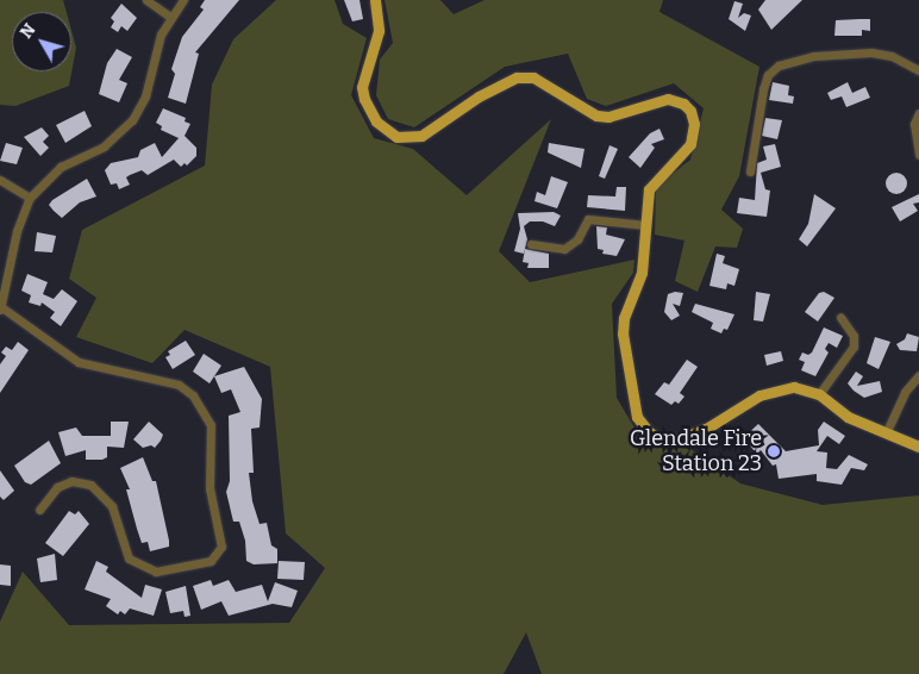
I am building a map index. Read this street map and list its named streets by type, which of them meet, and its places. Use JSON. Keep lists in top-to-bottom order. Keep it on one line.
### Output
{"places":["Glendale Fire Station 23"],"north":"top left"}
